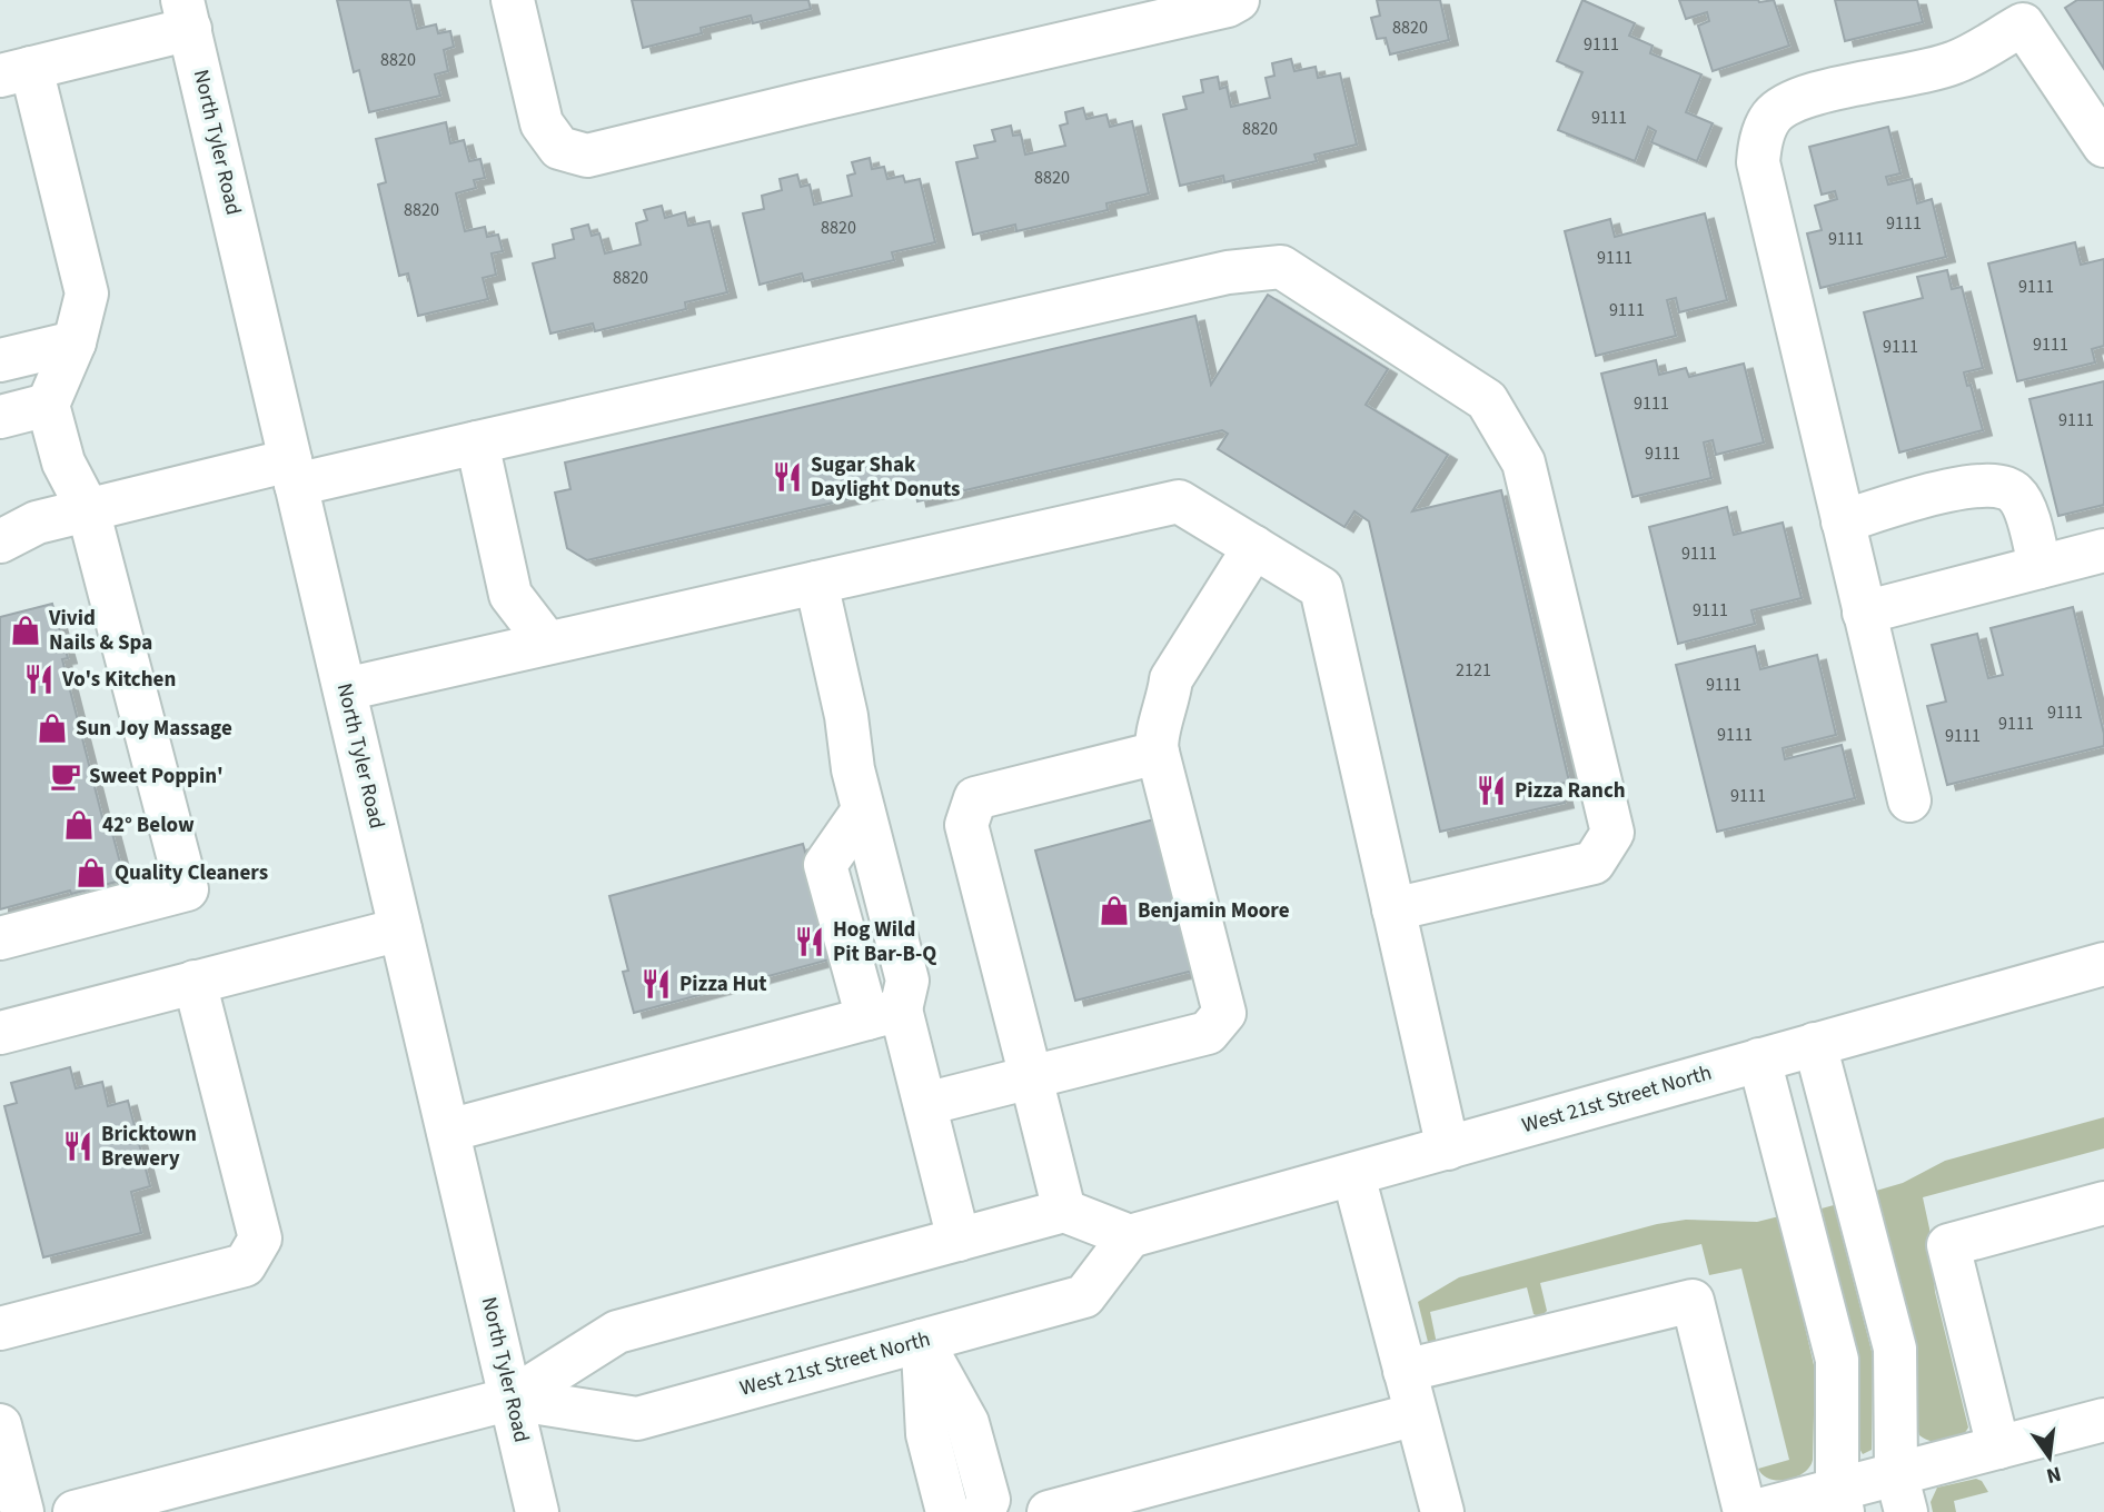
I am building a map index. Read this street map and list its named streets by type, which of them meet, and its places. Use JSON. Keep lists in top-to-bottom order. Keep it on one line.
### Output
{"streets":{"main road":["North Tyler Road","West 21st Street North"]},"crossings":[["North Tyler Road","West 21st Street North"]],"places":{"restaurant":["Sugar Shak Daylight Donuts","Vo's Kitchen","Pizza Ranch","Hog Wild Pit Bar-B-Q","Pizza Hut","Bricktown Brewery"],"shop":["Vivid Nails & Spa","Sun Joy Massage","42° Below","Quality Cleaners","Benjamin Moore"],"cafe":["Sweet Poppin'"]},"house_numbers":["8820","9111","8820","9111","8820","8820","8820","9111","8820","9111","9111","8820","9111","9111","9111","9111","9111","9111","9111","9111","9111","2121","9111","9111","9111","9111","9111","9111"],"north":"bottom"}
